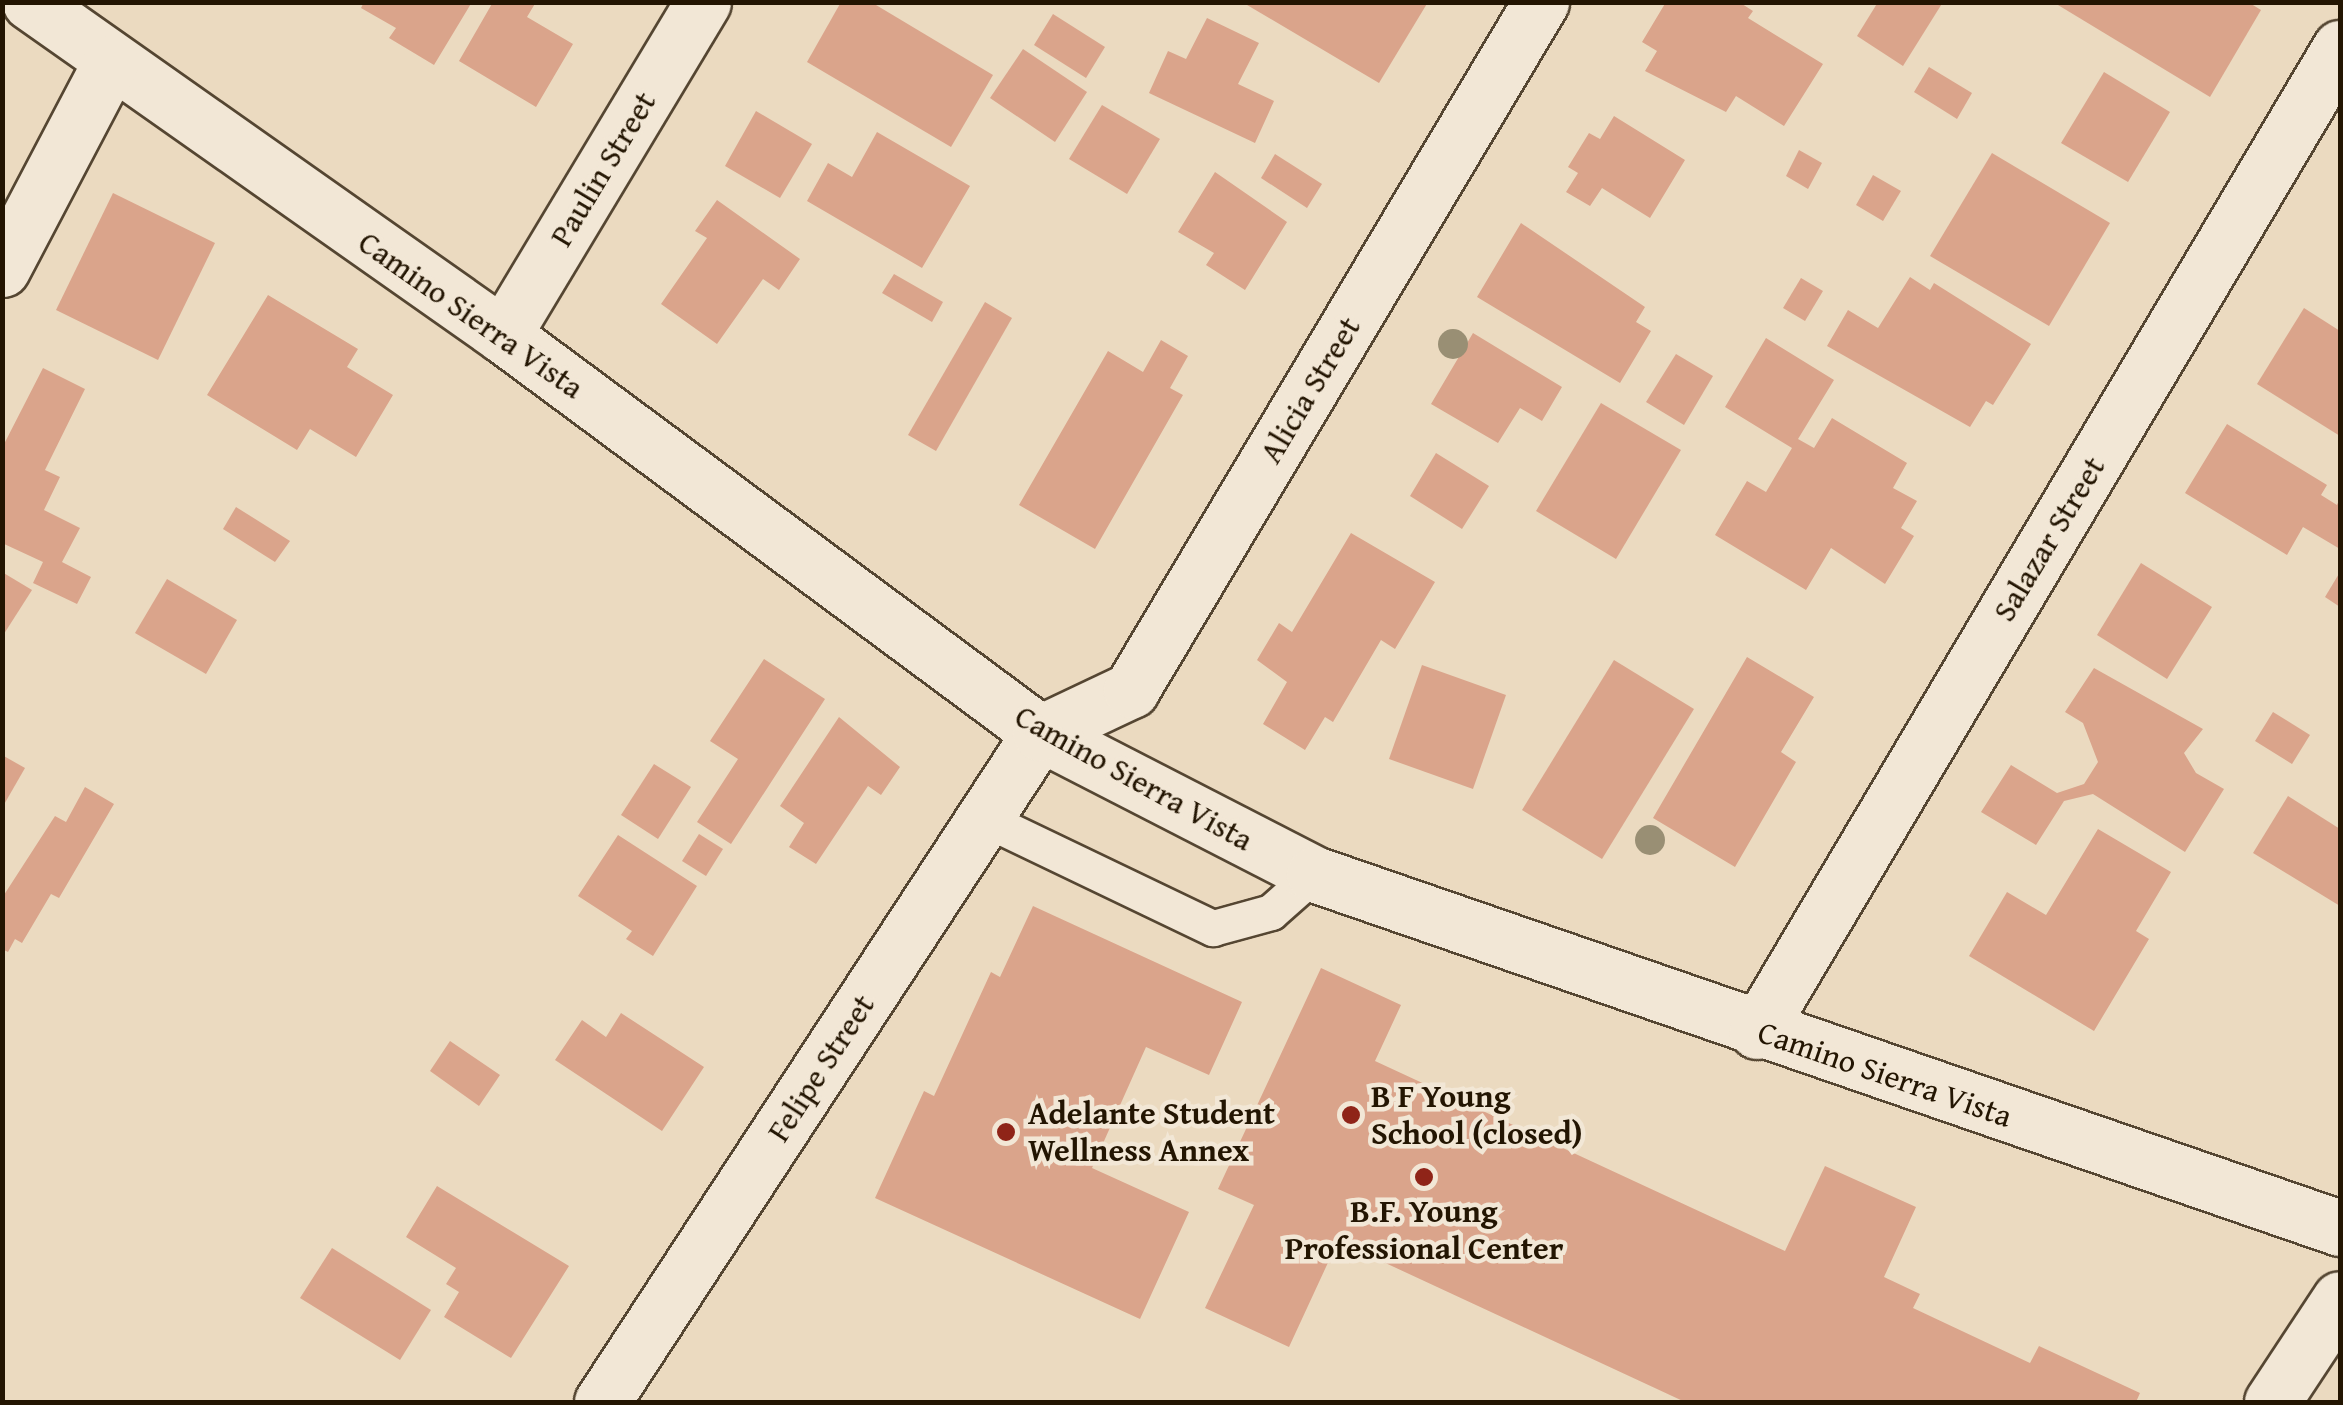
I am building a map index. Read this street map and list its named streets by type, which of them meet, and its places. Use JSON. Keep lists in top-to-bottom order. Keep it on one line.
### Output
{"streets":{"street":["Paulin Street","Camino Sierra Vista","Alicia Street","Salazar Street","Felipe Street"]},"crossings":[["Paulin Street","Camino Sierra Vista"],["Camino Sierra Vista","Alicia Street"],["Camino Sierra Vista","Salazar Street"],["Camino Sierra Vista","Felipe Street"],["Alicia Street","Felipe Street"]],"places":["B F Young School (closed)","Adelante Student Wellness Annex","B.F. Young Professional Center"]}
